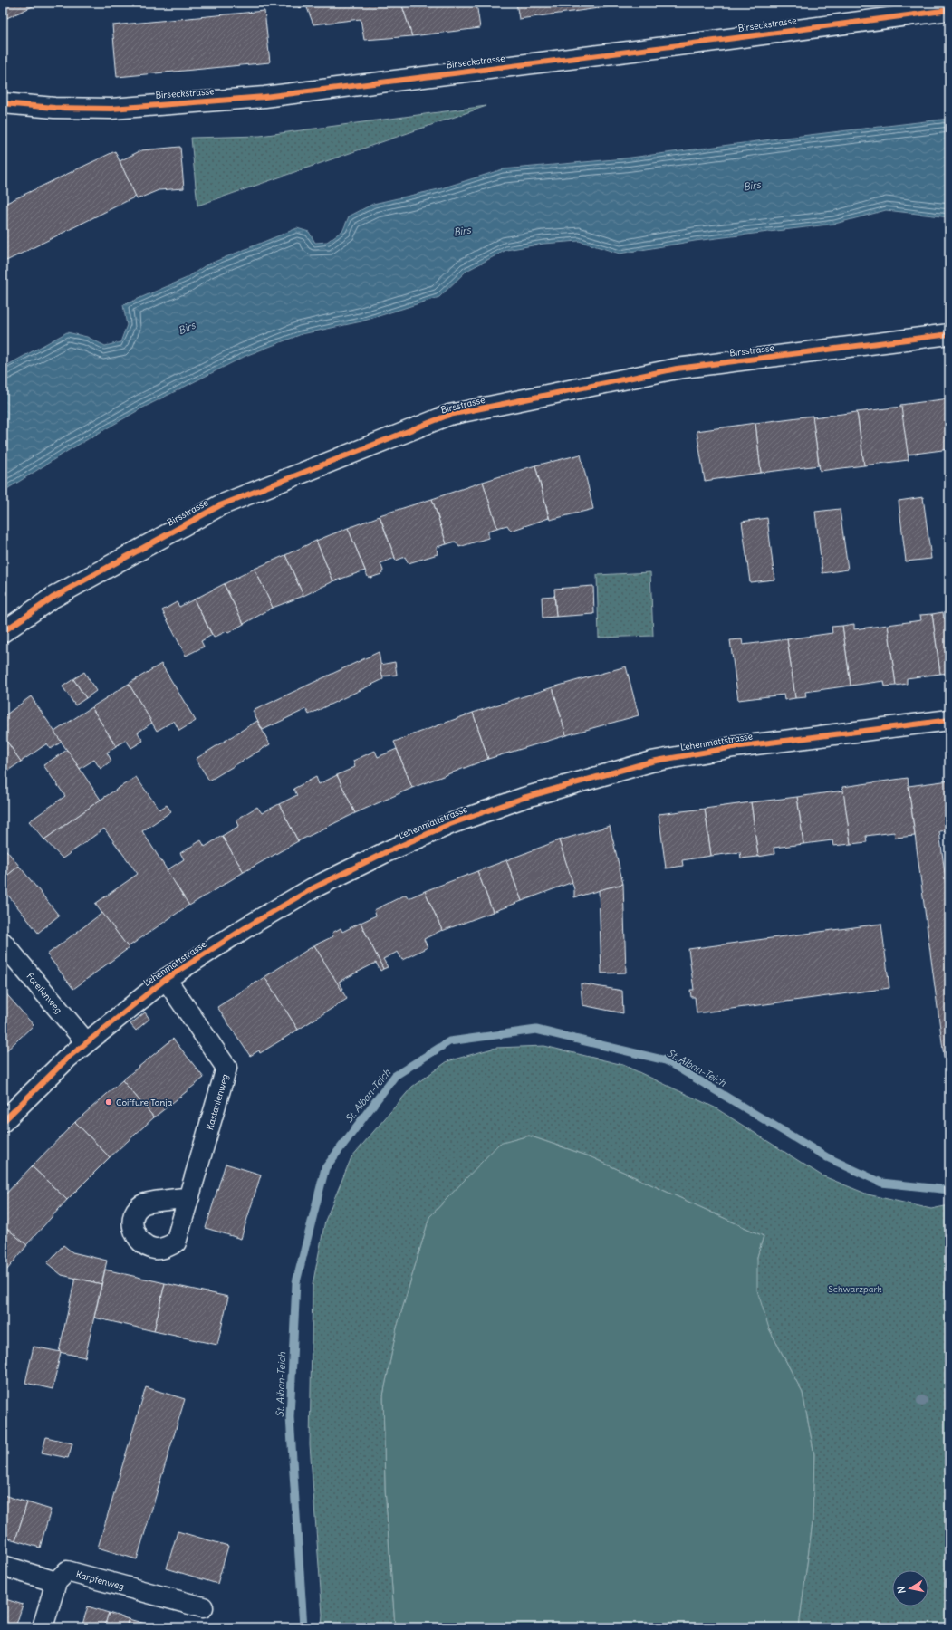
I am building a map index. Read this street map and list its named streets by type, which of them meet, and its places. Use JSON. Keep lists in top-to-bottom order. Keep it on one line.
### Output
{"streets":{"street":["Birseckstrasse","Birsstrasse","Lehenmattstrasse","Forellenweg","Kastanienweg","Karpfenweg"]},"crossings":[["Lehenmattstrasse","Forellenweg"],["Lehenmattstrasse","Kastanienweg"]],"water":["Birs","St. Alban-Teich"],"parks":["Schwarzpark"],"places":["Coiffure Tanja"],"north":"left"}
